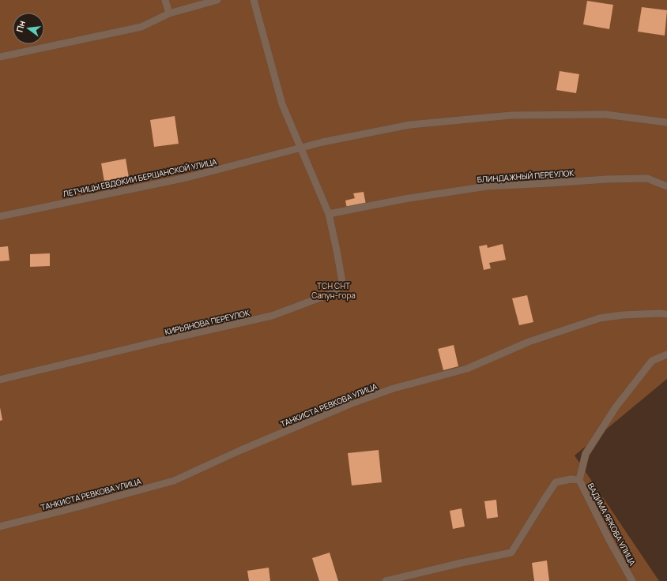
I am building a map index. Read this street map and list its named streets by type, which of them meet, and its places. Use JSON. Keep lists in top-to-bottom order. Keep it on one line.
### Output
{"streets":{"lane":["БЛИНДАЖНЫЙ ПЕРЕУЛОК","ЛЕТЧИЦЫ ЕВДОКИИ БЕРШАНСКОЙ УЛИЦА","КИРЬЯНОВА ПЕРЕУЛОК","ТАНКИСТА РЕВКОВА УЛИЦА","ВАДИМА ЯРКОВА УЛИЦА"]},"crossings":[["БЛИНДАЖНЫЙ ПЕРЕУЛОК","КИРЬЯНОВА ПЕРЕУЛОК"],["ЛЕТЧИЦЫ ЕВДОКИИ БЕРШАНСКОЙ УЛИЦА","КИРЬЯНОВА ПЕРЕУЛОК"]],"parks":["ТСН СНТ Сапун-гора"],"north":"left"}
